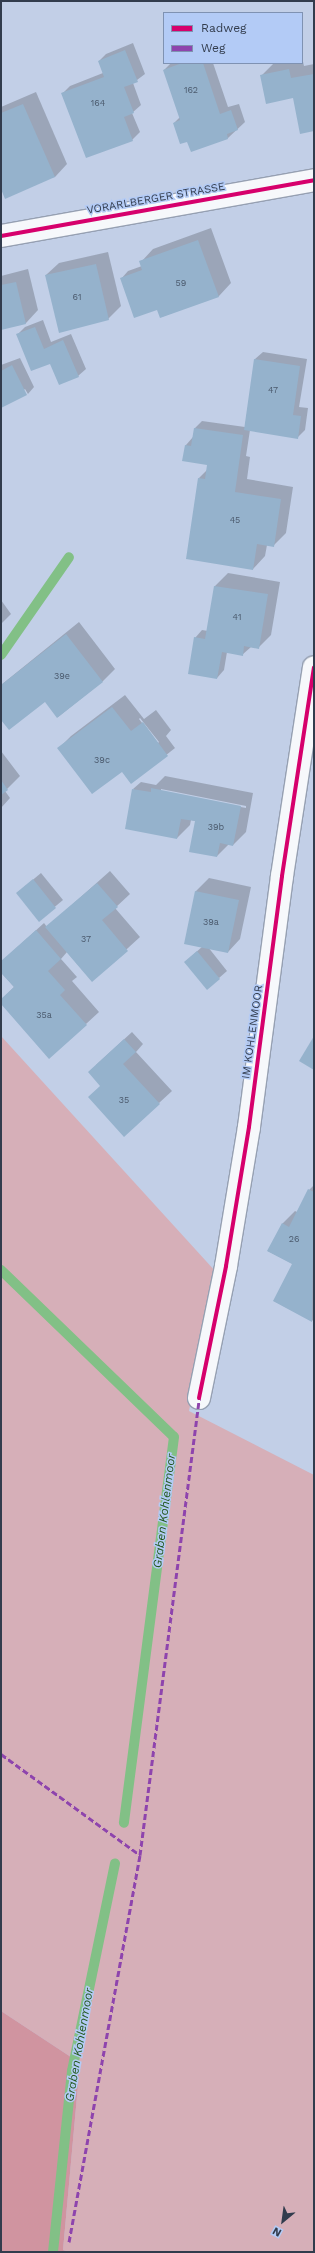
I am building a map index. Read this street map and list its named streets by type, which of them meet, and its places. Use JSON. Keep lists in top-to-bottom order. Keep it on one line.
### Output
{"streets":{"street":["VORARLBERGER STRASSE","IM KOHLENMOOR"]},"water":["Graben Kohlenmoor"],"house_numbers":["162","164","59","61","47","45","41","39e","39c","39b","39a","37","35a","35","26"],"legend":["Radweg","Weg"],"north":"bottom left"}
